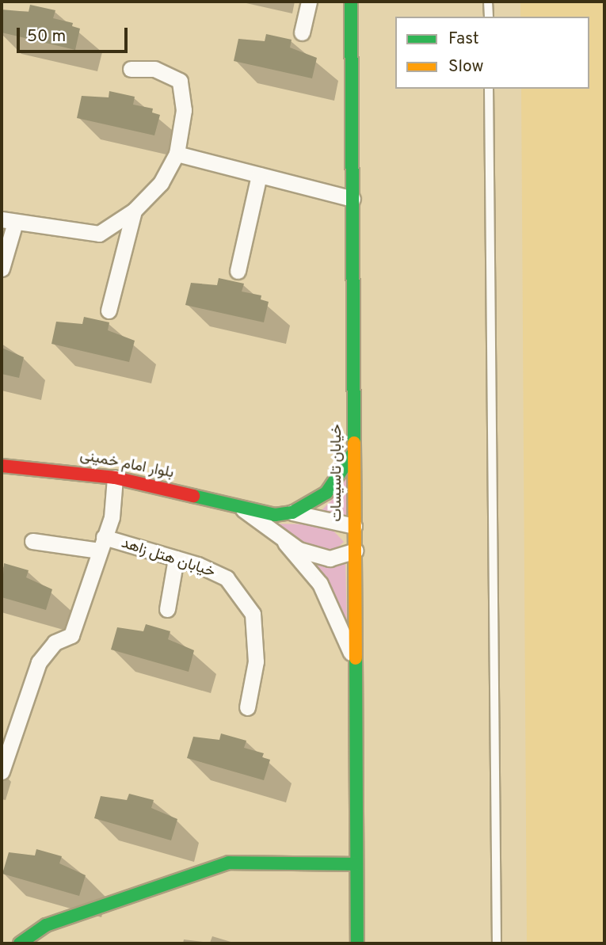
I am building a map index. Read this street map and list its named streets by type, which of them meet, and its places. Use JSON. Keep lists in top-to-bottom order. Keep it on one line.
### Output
{"streets":{"street":["بلوار امام خمینی","خیابان تاسیسات","خیابان هتل زاهد"]},"legend":["Fast","Slow"],"scale_bar":"50 m"}
